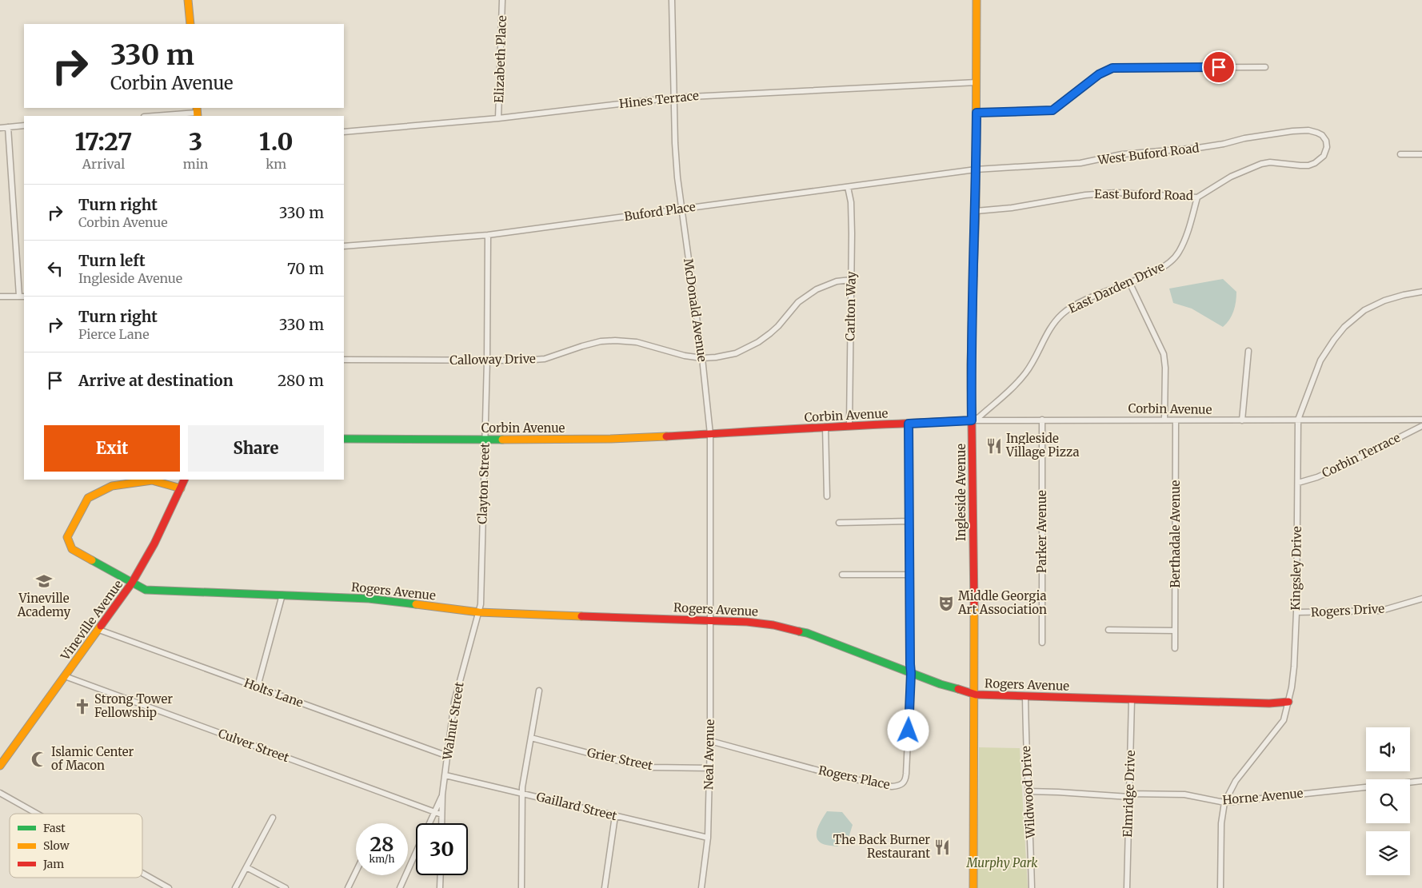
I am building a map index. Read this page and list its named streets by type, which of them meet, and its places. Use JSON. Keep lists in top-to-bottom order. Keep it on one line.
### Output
{"streets":{"street":["Elizabeth Place","Hines Terrace","West Buford Road","East Buford Road","Buford Place","East Darden Drive","Carlton Way","McDonald Avenue","Calloway Drive","Corbin Avenue","Corbin Terrace","Clayton Street","Ingleside Avenue","Parker Avenue","Berthadale Avenue","Kingsley Drive","Rogers Avenue","Rogers Drive","Vineville Avenue","Holts Lane","Walnut Street","Culver Street","Neal Avenue","Grier Street","Rogers Place","Wildwood Drive","Elmridge Drive","Horne Avenue","Gaillard Street"]},"crossings":[["Elizabeth Place","Hines Terrace"],["Hines Terrace","McDonald Avenue"],["Hines Terrace","Ingleside Avenue"],["West Buford Road","East Buford Road"],["West Buford Road","Buford Place"],["West Buford Road","Ingleside Avenue"],["East Buford Road","East Darden Drive"],["East Buford Road","Ingleside Avenue"],["Buford Place","Carlton Way"],["Buford Place","McDonald Avenue"],["Buford Place","Clayton Street"],["Buford Place","Ingleside Avenue"],["East Darden Drive","Corbin Avenue"],["East Darden Drive","Ingleside Avenue"],["Carlton Way","Calloway Drive"],["Carlton Way","Corbin Avenue"],["McDonald Avenue","Calloway Drive"],["McDonald Avenue","Corbin Avenue"],["McDonald Avenue","Rogers Avenue"],["McDonald Avenue","Neal Avenue"],["Calloway Drive","Clayton Street"],["Corbin Avenue","Clayton Street"],["Corbin Avenue","Ingleside Avenue"],["Corbin Avenue","Parker Avenue"],["Corbin Avenue","Berthadale Avenue"],["Corbin Avenue","Kingsley Drive"],["Corbin Avenue","Rogers Place"],["Corbin Terrace","Kingsley Drive"],["Clayton Street","Rogers Avenue"],["Clayton Street","Walnut Street"],["Ingleside Avenue","Rogers Avenue"],["Kingsley Drive","Rogers Avenue"],["Kingsley Drive","Rogers Drive"],["Kingsley Drive","Horne Avenue"],["Rogers Avenue","Vineville Avenue"],["Rogers Avenue","Walnut Street"],["Rogers Avenue","Neal Avenue"],["Rogers Avenue","Rogers Place"],["Rogers Avenue","Wildwood Drive"],["Rogers Avenue","Elmridge Drive"],["Vineville Avenue","Holts Lane"],["Vineville Avenue","Culver Street"],["Holts Lane","Walnut Street"],["Walnut Street","Culver Street"],["Walnut Street","Gaillard Street"],["Neal Avenue","Grier Street"],["Neal Avenue","Rogers Place"],["Neal Avenue","Gaillard Street"],["Wildwood Drive","Horne Avenue"],["Elmridge Drive","Horne Avenue"]],"parks":["Murphy Park"],"places":{"restaurant":["Ingleside Village Pizza","The Back Burner Restaurant"],"school or university":["Vineville Academy"],"theatre":["Middle Georgia Art Association"],"church":["Strong Tower Fellowship"],"mosque":["Islamic Center of Macon"]},"legend":["Fast","Slow","Jam"],"page":{"turn":["330 m","Corbin Avenue"],"eta":["17:27","Arrival","3","min","1.0","km"],"list":[{"name":"Turn right","note":"Corbin Avenue","value":"330 m"},{"name":"Turn left","note":"Ingleside Avenue","value":"70 m"},{"name":"Turn right","note":"Pierce Lane","value":"330 m"},{"name":"Arrive at destination","value":"280 m"}],"buttons":["Exit","Share"],"speed":"28 km/h","limit":"30"}}
